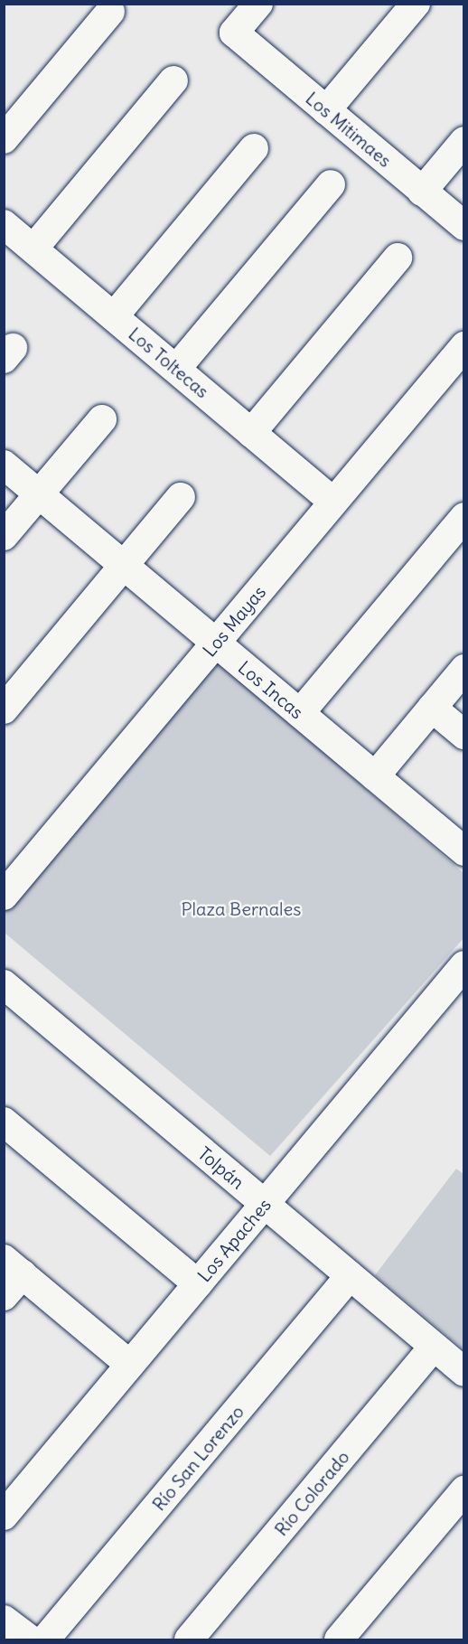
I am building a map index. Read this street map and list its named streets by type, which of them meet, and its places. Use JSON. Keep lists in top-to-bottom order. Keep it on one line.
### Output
{"streets":{"street":["Los Mitimaes","Los Toltecas","Los Mayas","Los Incas","Tolpán","Los Apaches","Río San Lorenzo","Río Colorado"]},"crossings":[["Los Toltecas","Los Mayas"],["Los Mayas","Los Incas"],["Tolpán","Los Apaches"],["Tolpán","Río San Lorenzo"],["Tolpán","Río Colorado"]],"parks":["Plaza Bernales"]}
